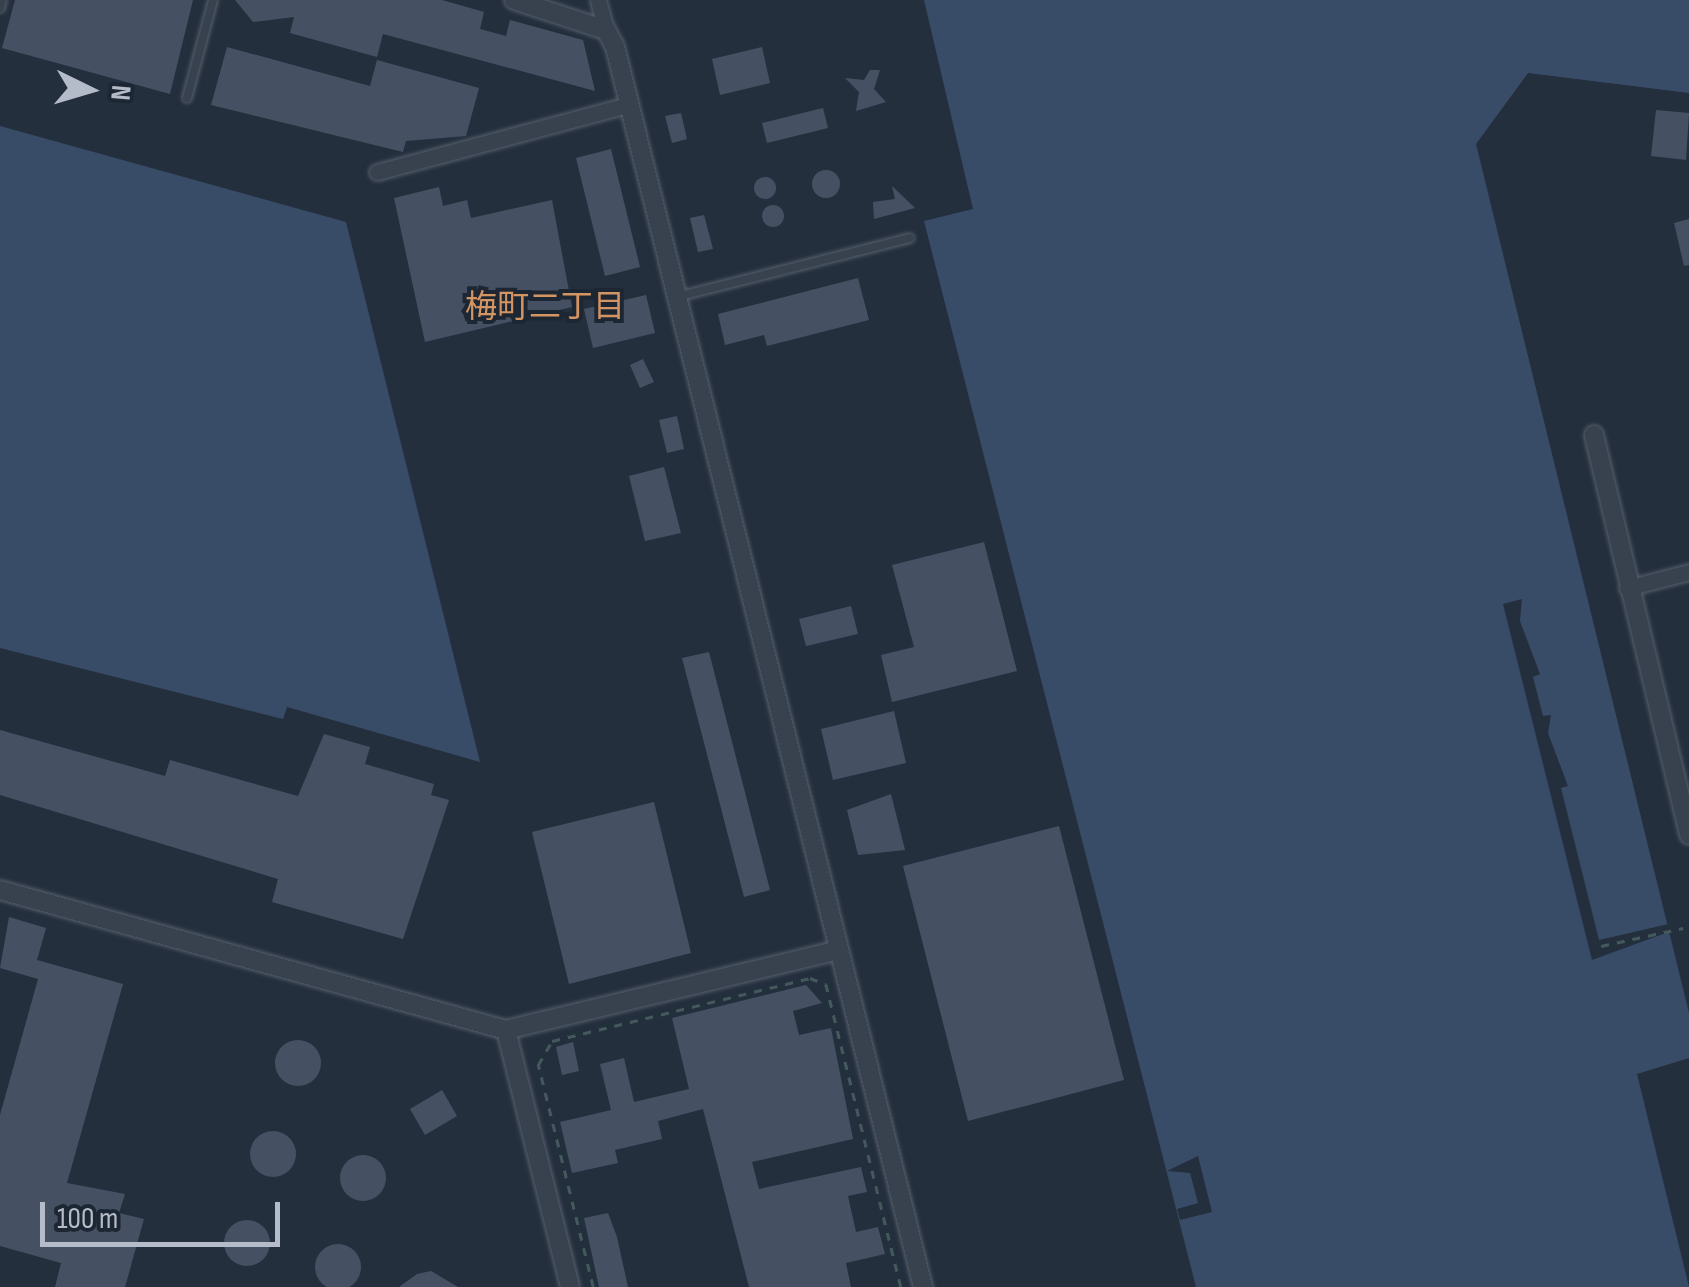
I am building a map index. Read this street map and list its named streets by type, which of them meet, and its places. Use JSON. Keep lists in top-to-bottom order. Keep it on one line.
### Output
{"districts":["梅町二丁目"],"scale_bar":"100 m","north":"right"}
